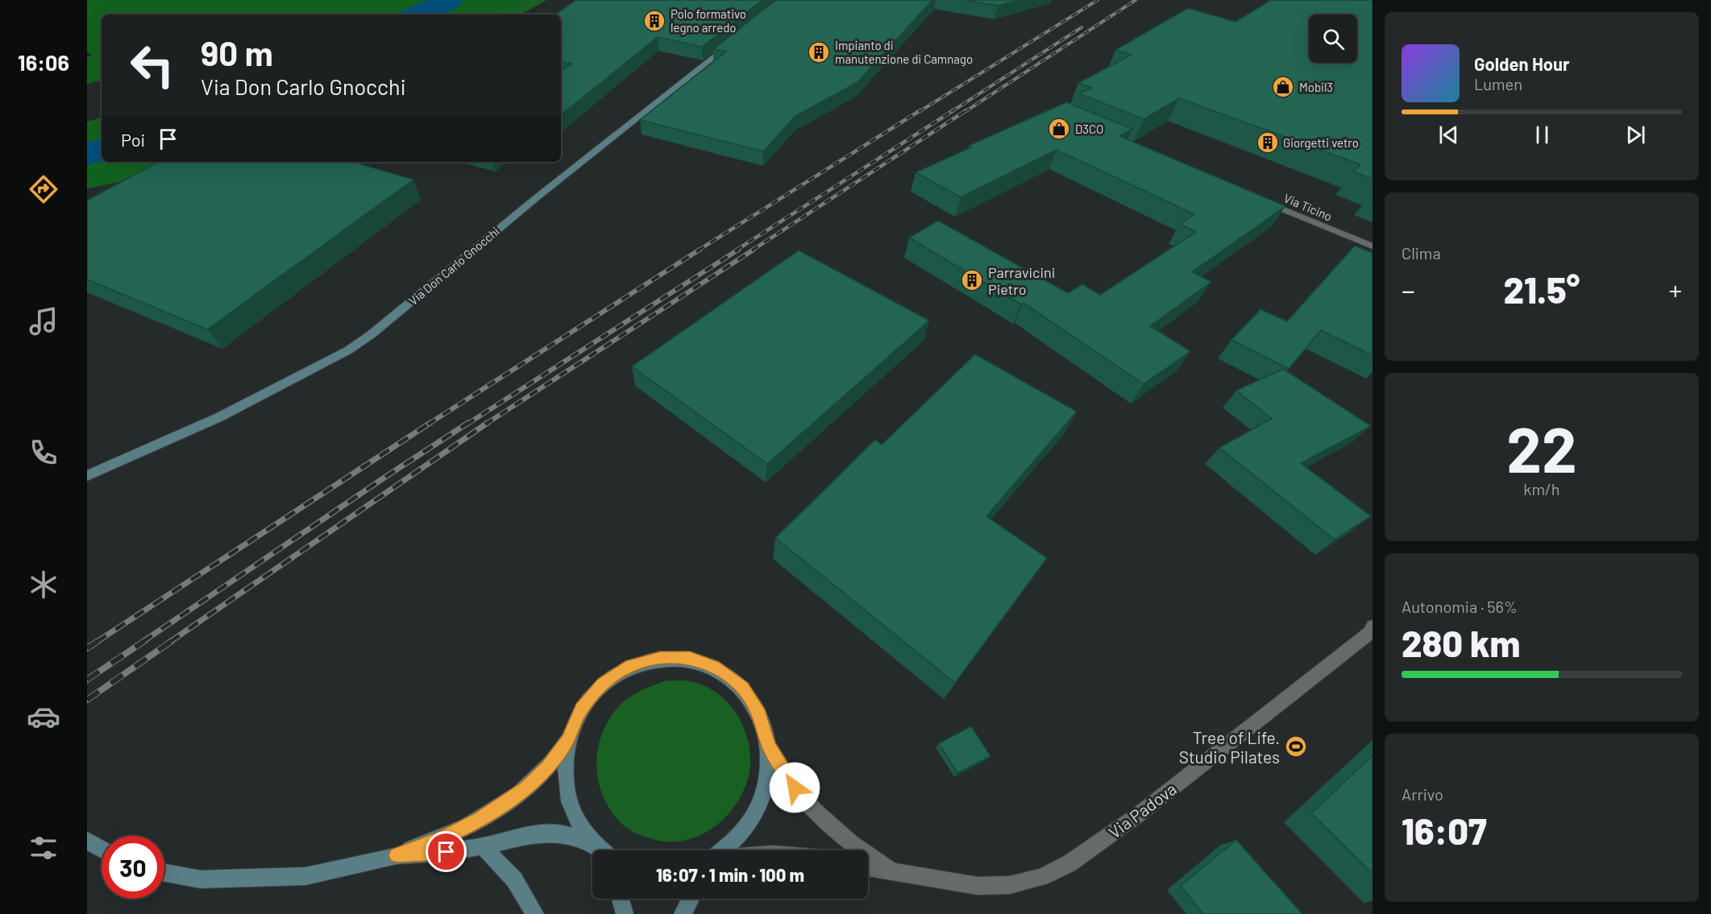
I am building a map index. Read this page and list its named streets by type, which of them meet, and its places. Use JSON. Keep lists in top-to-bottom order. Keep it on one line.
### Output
{"streets":{"street":["Via Ticino","Via Don Carlo Gnocchi","Via Padova"]},"places":{"building":["Polo formativo legno arredo","Impianto di manutenzione di Camnago","Giorgetti vetro","Parravicini Pietro"],"shop":["Mobil3","D3CO"],"sports":["Tree of Life. Studio Pilates"]},"page":{"tabs":"16:06","turn":["90 m","Via Don Carlo Gnocchi"],"song":["Golden Hour","Lumen"],"then":"Poi","tile":["Clima",["22","km/h"],["Autonomia · 56%","280 km"],["Arrivo","16:07"]],"heat":["−","21.5°","+"],"limit":"30","trip":"16:07 · 1 min · 100 m"}}
